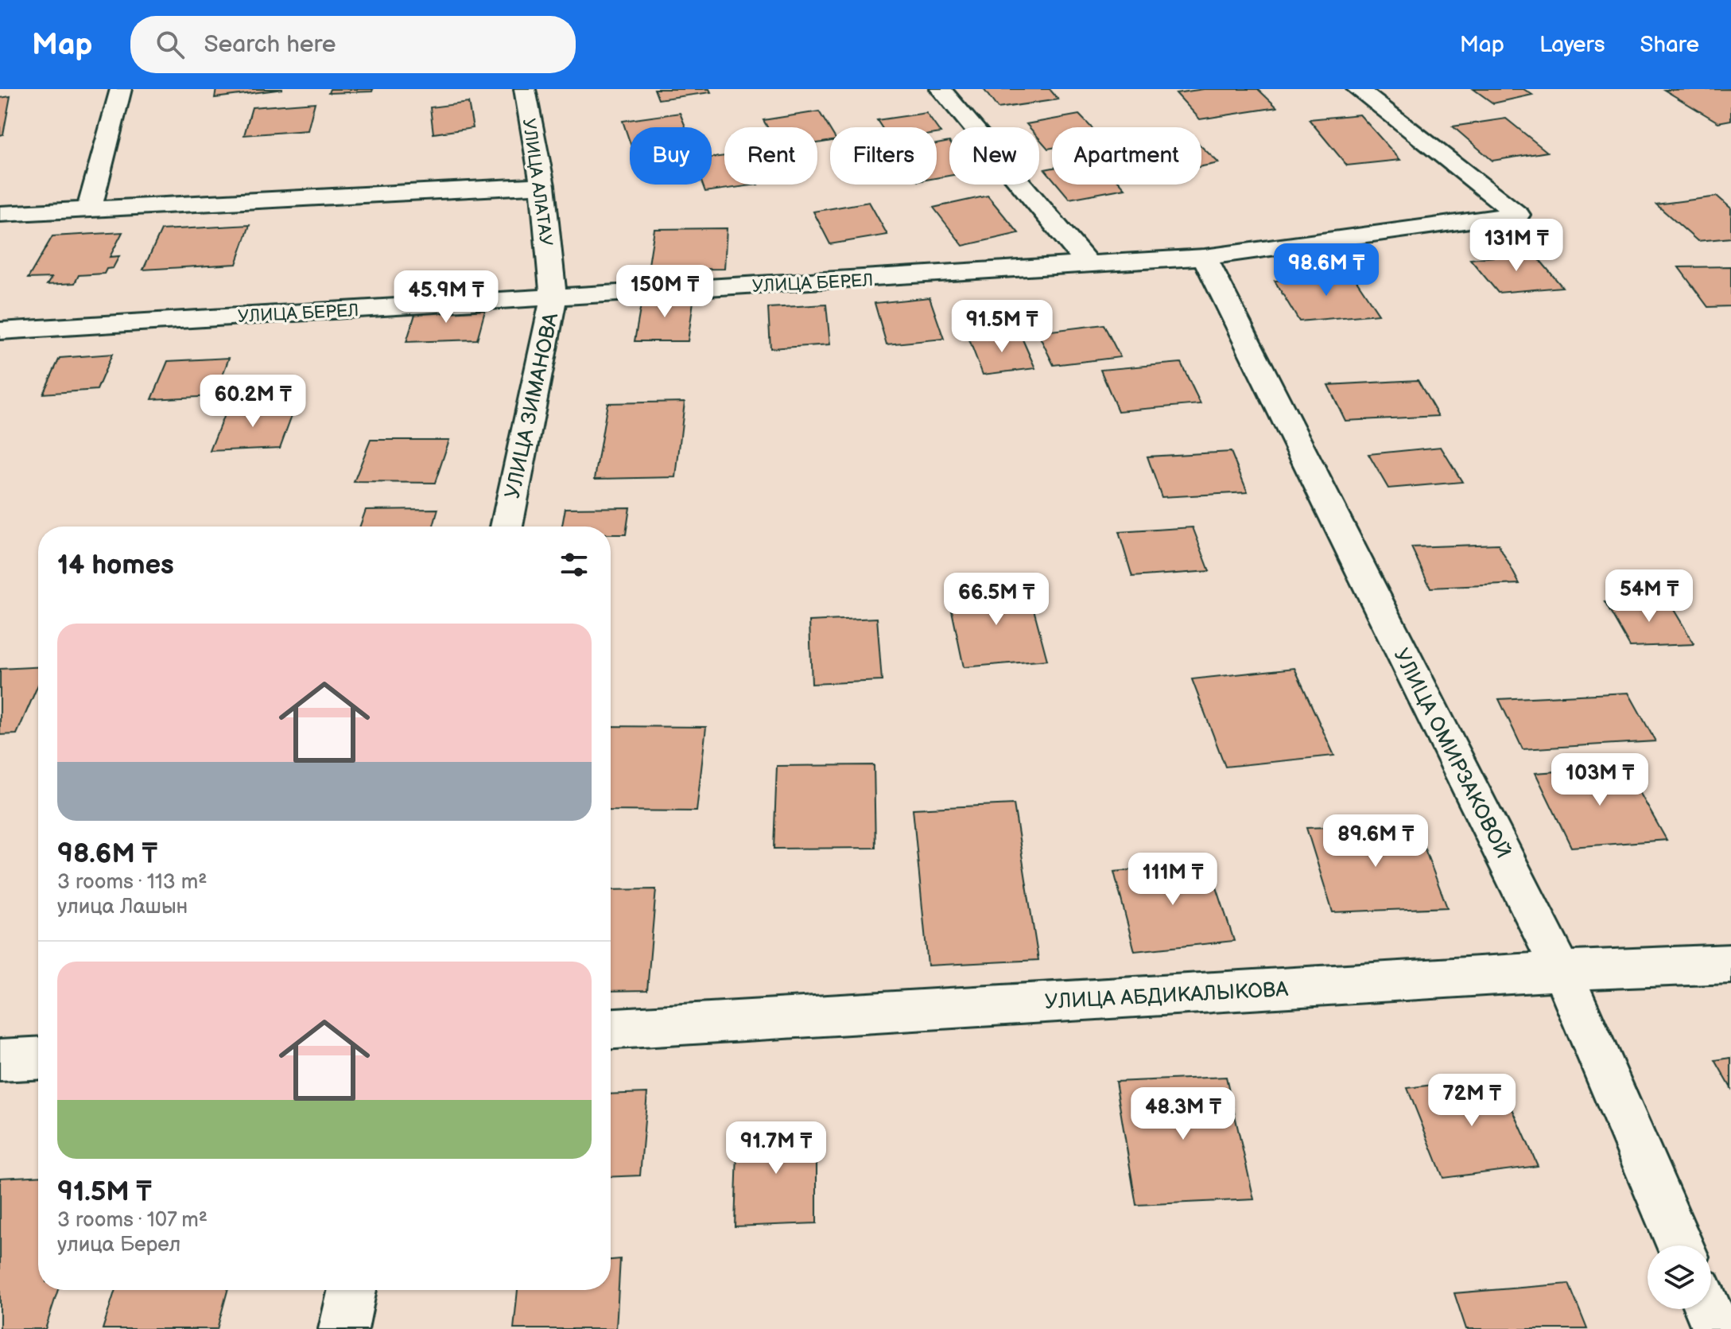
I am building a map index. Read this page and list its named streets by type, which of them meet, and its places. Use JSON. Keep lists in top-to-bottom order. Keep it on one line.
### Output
{"streets":{"street":["УЛИЦА АЛАТАУ","УЛИЦА БЕРЕЛ","УЛИЦА ЗИМАНОВА","УЛИЦА ОМИРЗАКОВОЙ","УЛИЦА АБДИКАЛЫКОВА"]},"crossings":[["УЛИЦА АЛАТАУ","УЛИЦА БЕРЕЛ"],["УЛИЦА АЛАТАУ","УЛИЦА ЗИМАНОВА"],["УЛИЦА БЕРЕЛ","УЛИЦА ЗИМАНОВА"],["УЛИЦА БЕРЕЛ","УЛИЦА ОМИРЗАКОВОЙ"],["УЛИЦА ОМИРЗАКОВОЙ","УЛИЦА АБДИКАЛЫКОВА"]],"page":{"header":"Map","search":"Search here","nav":["Map","Layers","Share"],"chip":["Buy","Rent","Filters","New","Apartment"],"price":["131M ₸","98.6M ₸","150M ₸","45.9M ₸","91.5M ₸","60.2M ₸","54M ₸","66.5M ₸","103M ₸","89.6M ₸","111M ₸","72M ₸","48.3M ₸","91.7M ₸"],"heading":"14 homes","list":[{"name":"98.6M ₸","note":"3 rooms · 113 m² · улица Лашын"},{"name":"91.5M ₸","note":"3 rooms · 107 m² · улица Берел"}]}}
